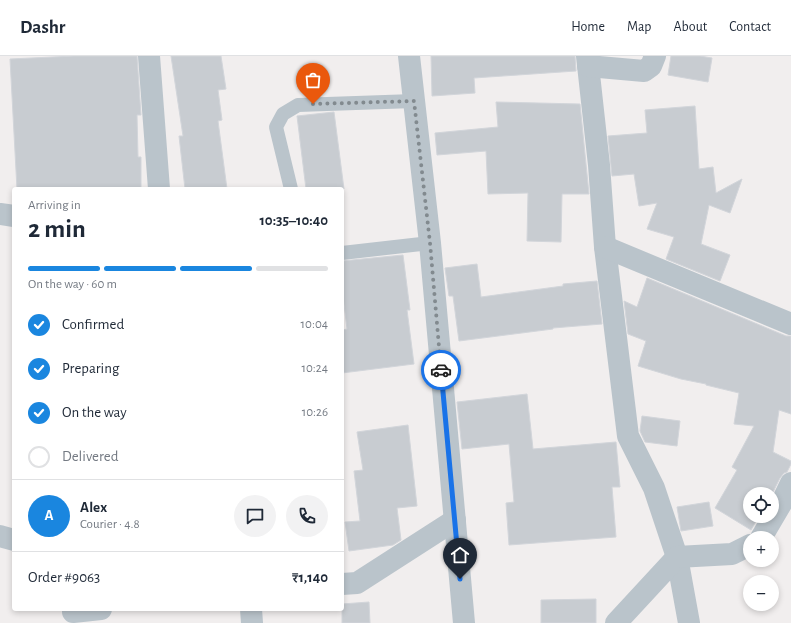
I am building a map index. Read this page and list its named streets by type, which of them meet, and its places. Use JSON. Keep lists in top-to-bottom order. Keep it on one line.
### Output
{"page":{"header":"Dashr","nav":["Home","Map","About","Contact"],"heading":["2 min","Arriving in","10:35–10:40"],"panel":["Alex","Courier · 4.8","Order #9063","₹1,140"],"bar":"On the way · 60 m","list":[["Confirmed","10:04"],["Preparing","10:24"],["On the way","10:26"],"Delivered"],"map_buttons":["+","−"],"round":"A"}}
